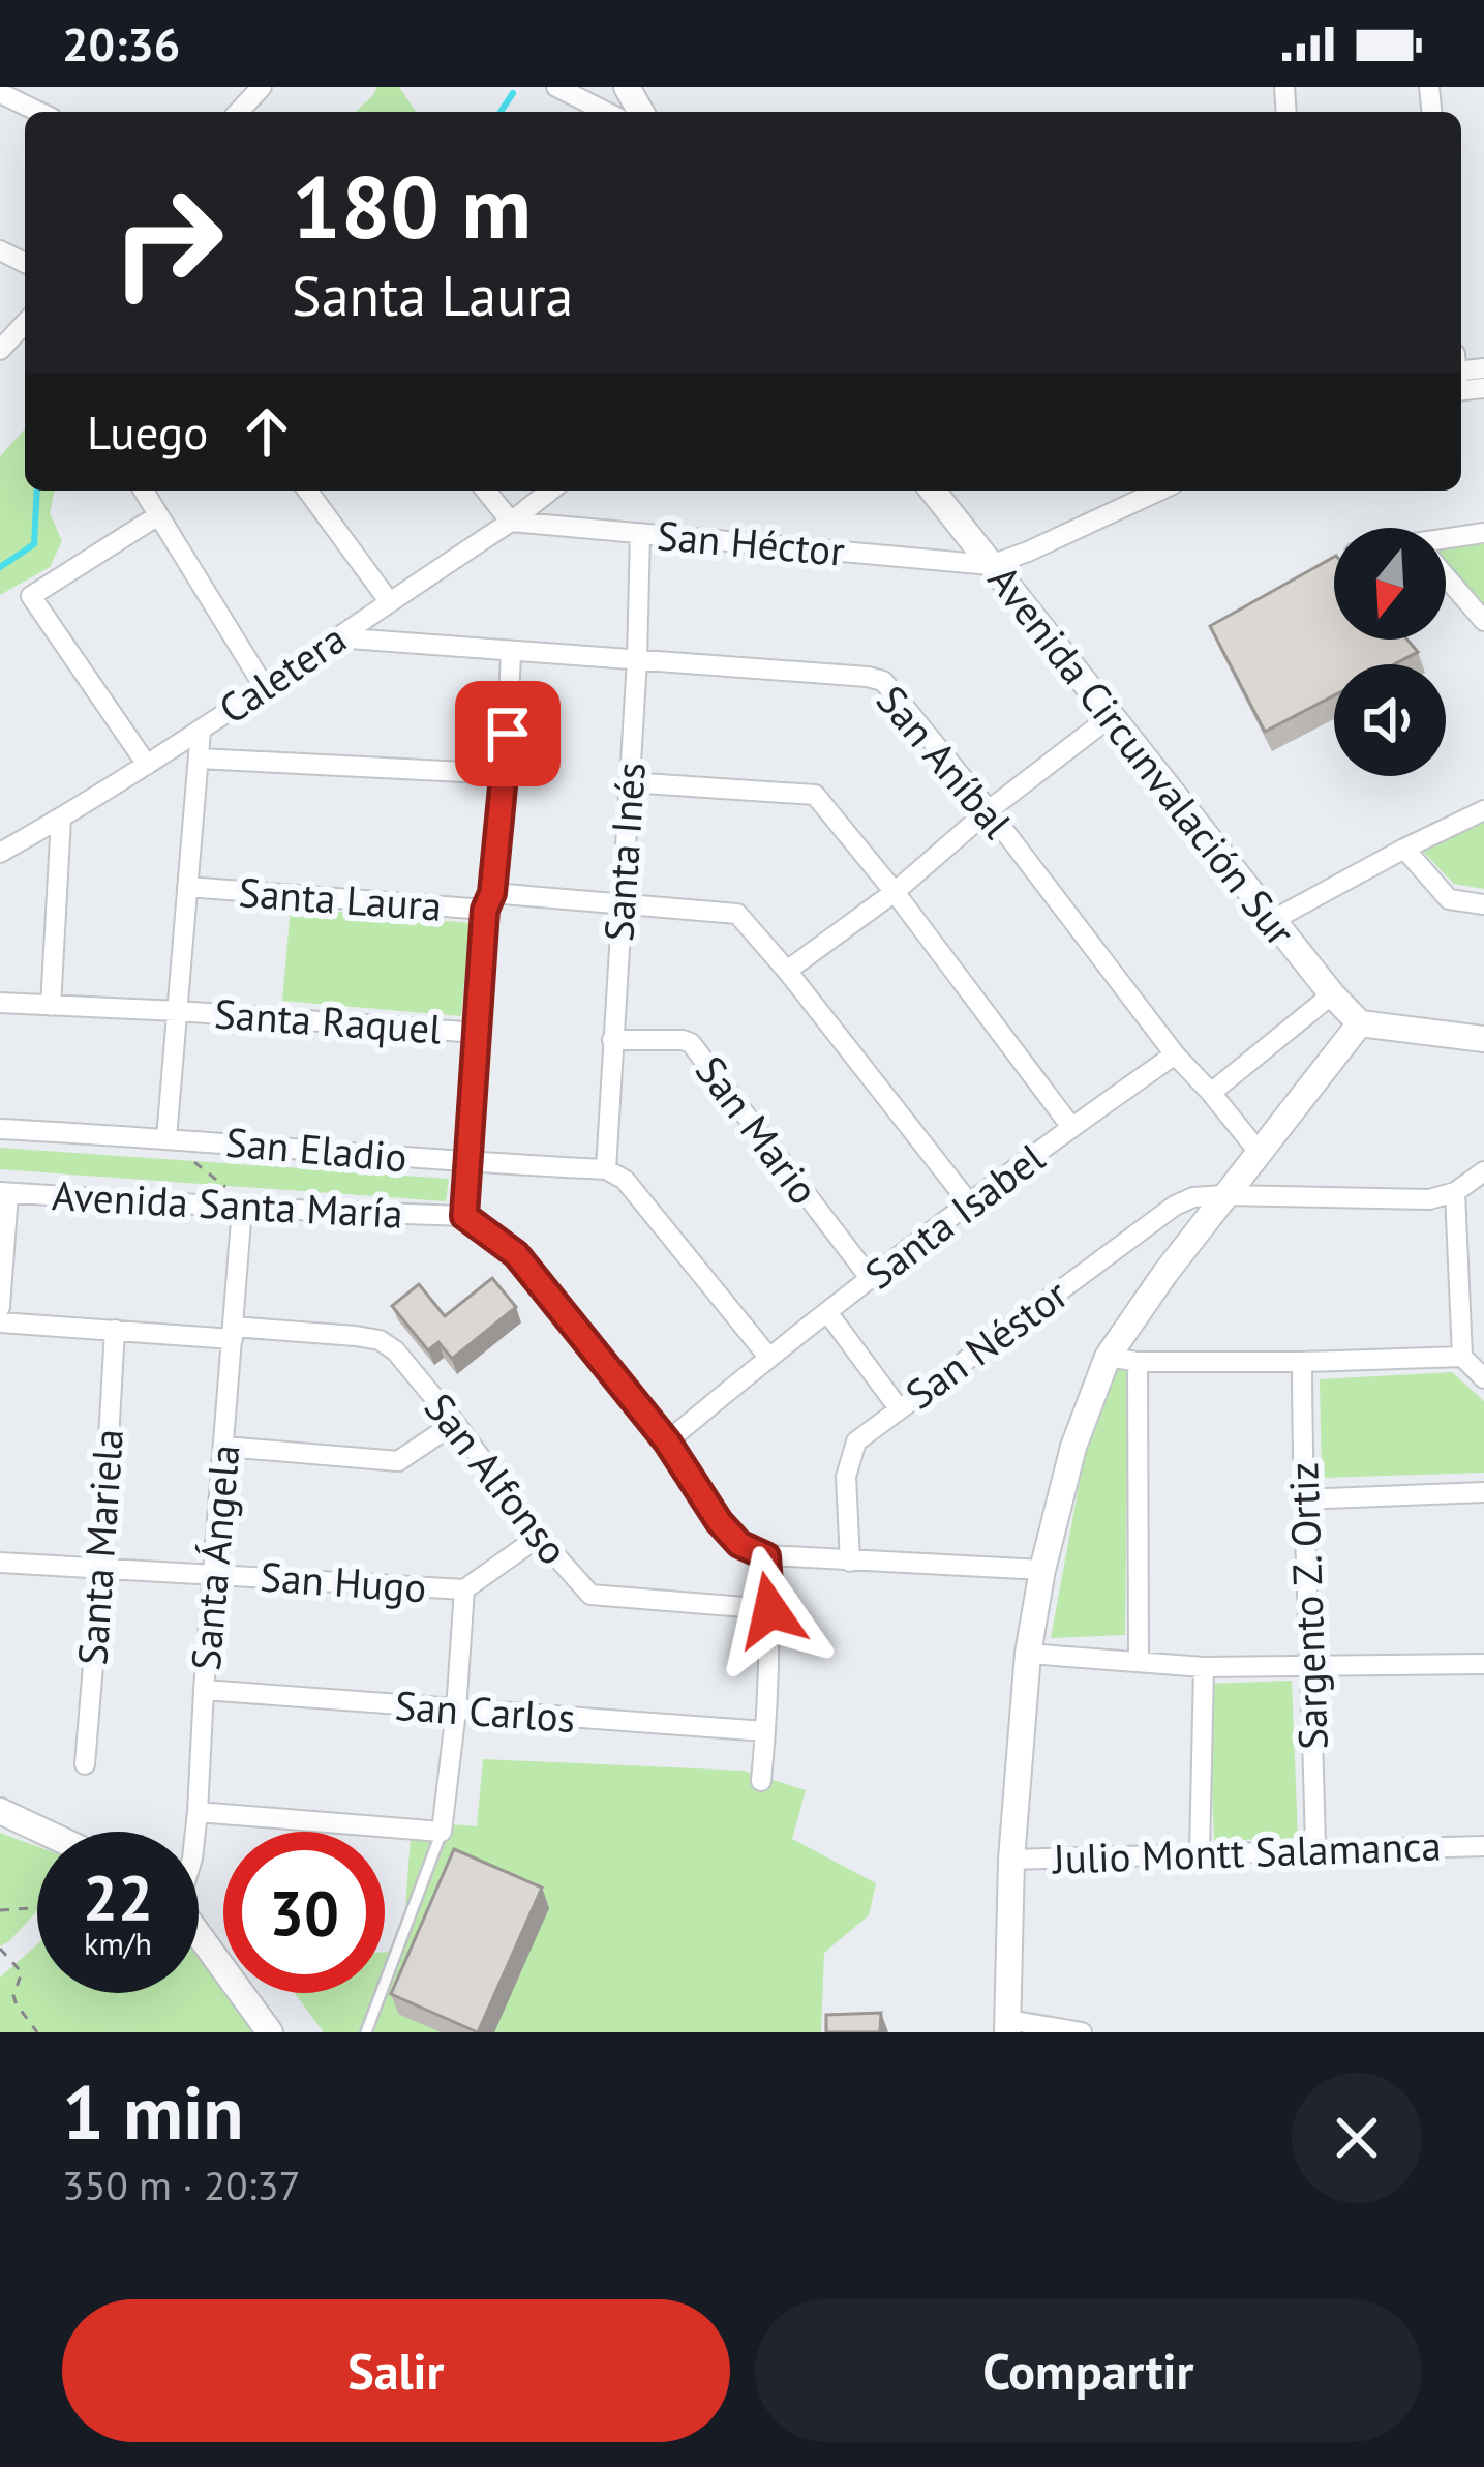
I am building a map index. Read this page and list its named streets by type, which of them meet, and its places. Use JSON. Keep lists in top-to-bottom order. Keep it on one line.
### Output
{"streets":{"main road":["Avenida Circunvalación Sur"],"street":["San Héctor","Caletera","San Aníbal","Santa Inés","Santa Laura","Santa Raquel","San Mario","San Eladio","Avenida Santa María","Santa Isabel","San Néstor","San Alfonso","Santa Mariela","Santa Ángela","San Hugo","Sargento Z. Ortiz","San Carlos","Julio Montt Salamanca"]},"crossings":[["San Héctor","Caletera"],["San Héctor","Avenida Circunvalación Sur"],["San Héctor","Santa Inés"],["Caletera","San Aníbal"],["San Aníbal","Santa Inés"],["Santa Inés","San Mario"],["Santa Inés","San Eladio"],["Santa Inés","Santa Isabel"],["Santa Laura","Santa Raquel"],["Santa Laura","San Eladio"],["Santa Laura","Avenida Santa María"],["San Mario","Santa Isabel"],["Avenida Santa María","Santa Ángela"],["San Alfonso","Santa Mariela"],["San Alfonso","Santa Ángela"],["Santa Mariela","San Hugo"],["Santa Ángela","San Hugo"],["Santa Ángela","San Carlos"],["Sargento Z. Ortiz","Julio Montt Salamanca"]],"north":"bottom","page":{"status":"20:36","turn":["180 m","Santa Laura"],"then":"Luego","speed":"22 km/h","limit":"30","heading":["1 min","350 m · 20:37"],"buttons":["Salir","Compartir"]}}
